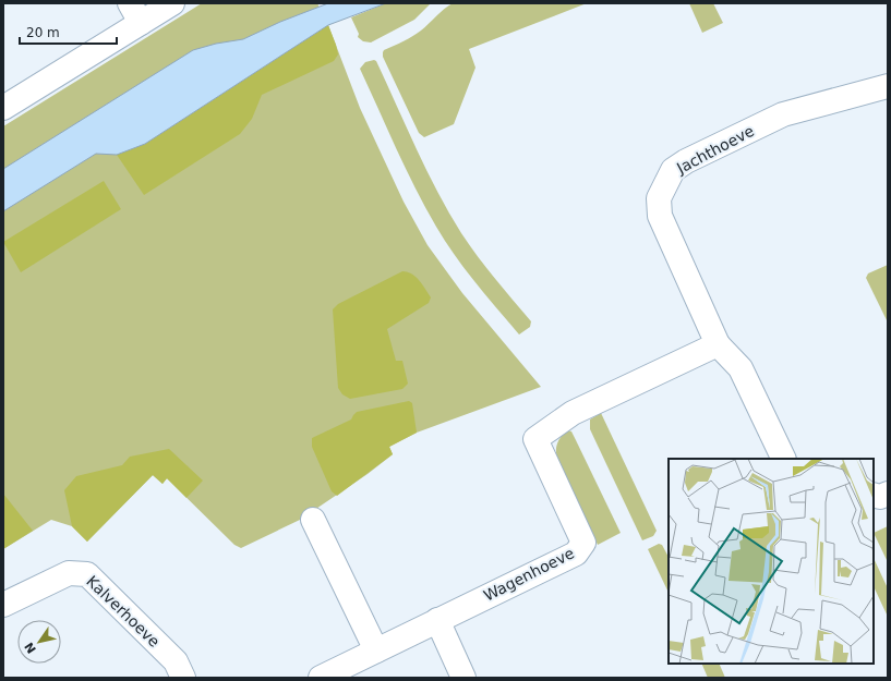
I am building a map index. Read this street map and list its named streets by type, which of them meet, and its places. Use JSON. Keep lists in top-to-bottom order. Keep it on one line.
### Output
{"streets":{"street":["Jachthoeve","Wagenhoeve","Kalverhoeve"]},"crossings":[["Jachthoeve","Wagenhoeve"]],"scale_bar":"20 m","north":"bottom left"}
